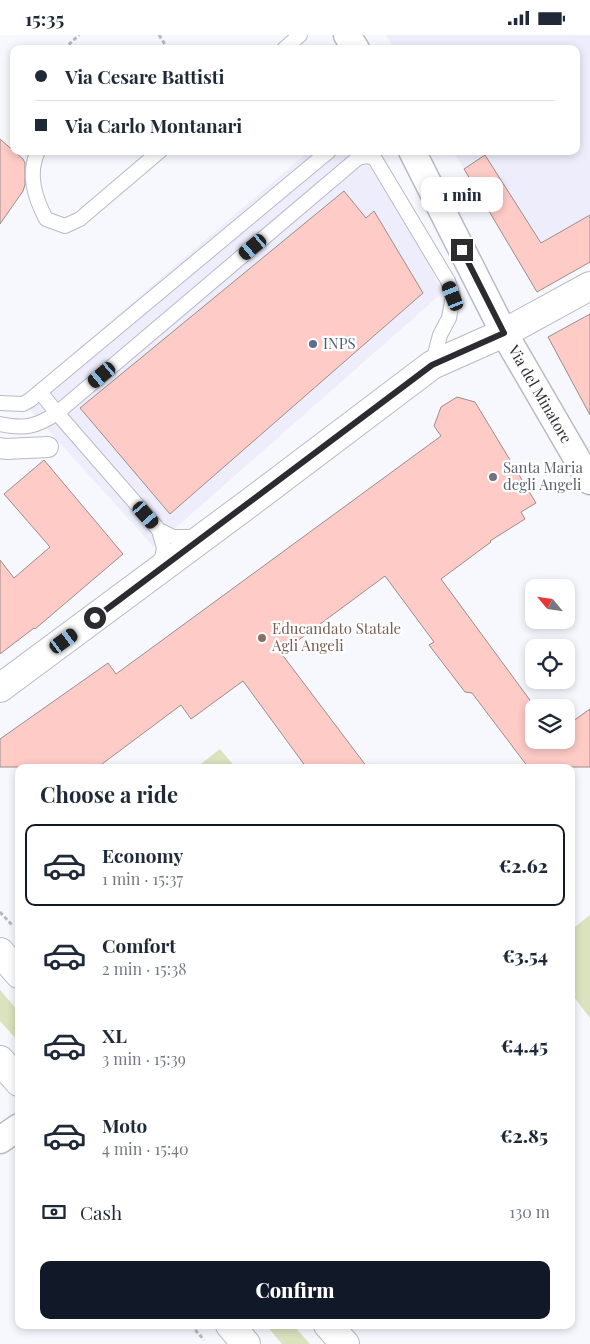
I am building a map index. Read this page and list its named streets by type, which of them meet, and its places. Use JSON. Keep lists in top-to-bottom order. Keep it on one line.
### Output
{"streets":{"street":["Via del Minatore"]},"places":["INPS","Santa Maria degli Angeli","Educandato Statale Agli Angeli"],"north":"top left","page":{"status":"15:35","banner":["Via Cesare Battisti","Via Carlo Montanari"],"bubble":"1 min","heading":"Choose a ride","list":[{"name":"Economy","note":"1 min · 15:37","value":"€2.62"},{"name":"Comfort","note":"2 min · 15:38","value":"€3.54"},{"name":"XL","note":"3 min · 15:39","value":"€4.45"},{"name":"Moto","note":"4 min · 15:40","value":"€2.85"}],"pay":["Cash","130 m"],"buttons":"Confirm"}}
